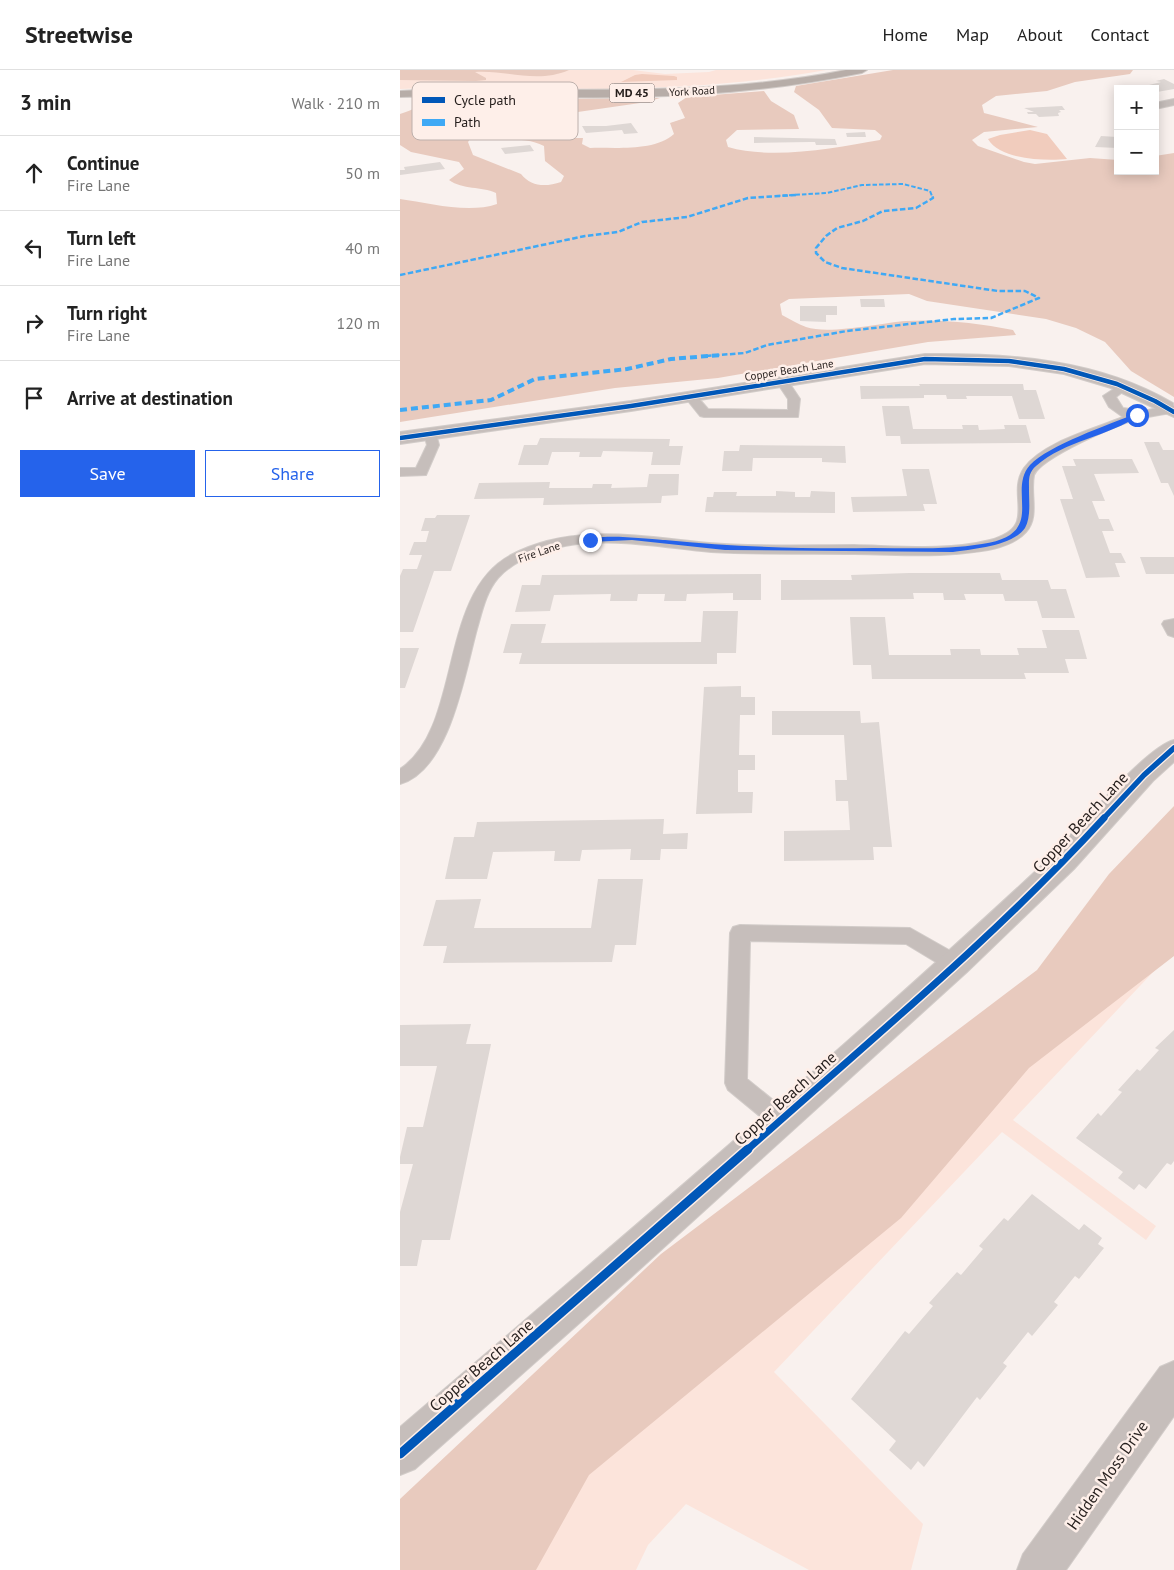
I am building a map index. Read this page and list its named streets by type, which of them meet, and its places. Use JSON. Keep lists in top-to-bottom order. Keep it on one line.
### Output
{"streets":{"main road":["York Road","MD 45"],"street":["Copper Beach Lane","Hidden Moss Drive"],"lane":["Fire Lane"]},"legend":["Cycle path","Path"],"page":{"header":"Streetwise","nav":["Home","Map","About","Contact"],"heading":["3 min","Walk · 210 m"],"map_buttons":["+","−"],"list":[["Continue","Fire Lane","50 m"],["Turn left","Fire Lane","40 m"],["Turn right","Fire Lane","120 m"],"Arrive at destination"],"buttons":["Save","Share"]}}
